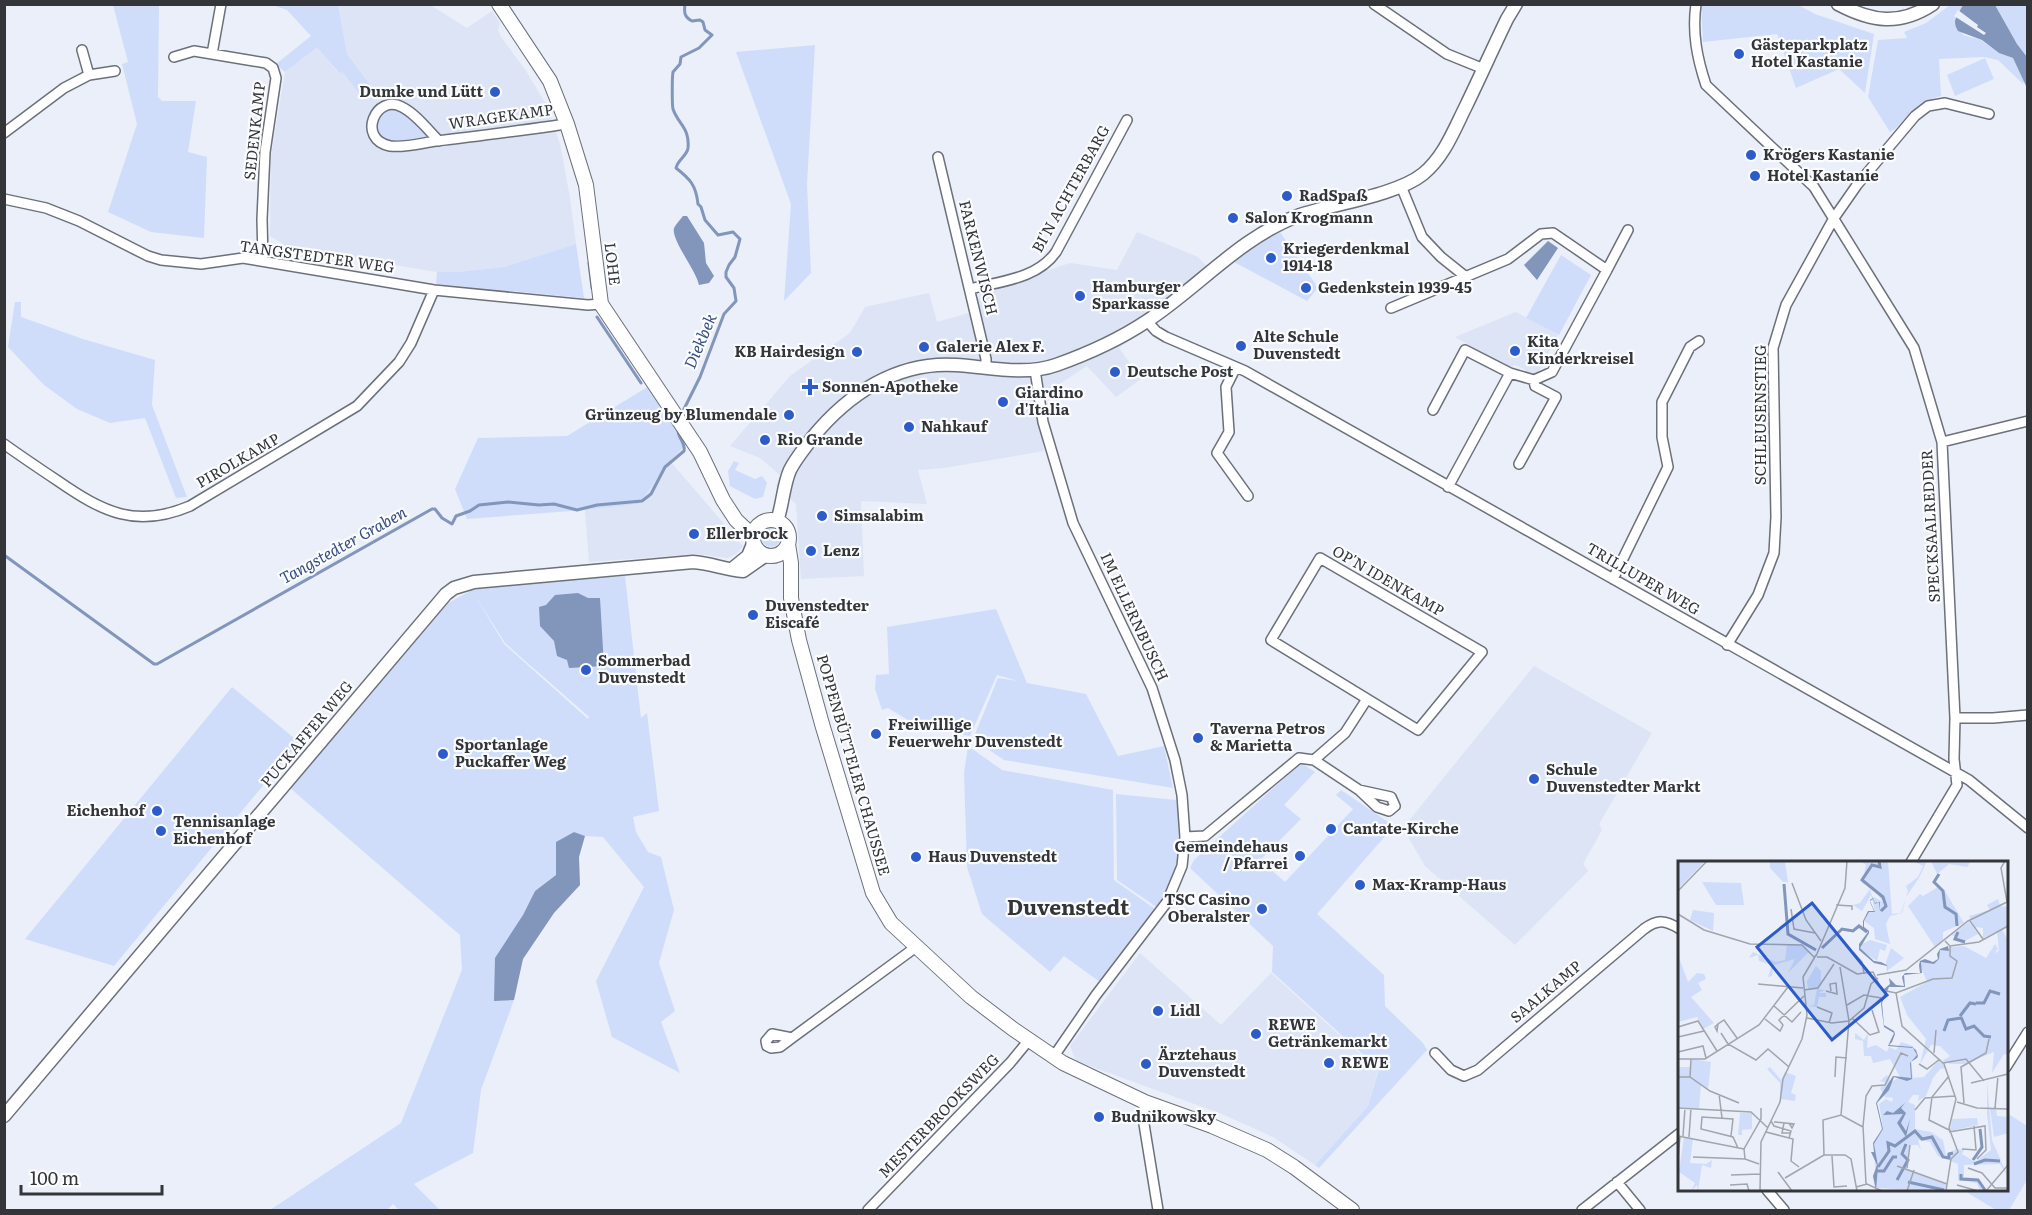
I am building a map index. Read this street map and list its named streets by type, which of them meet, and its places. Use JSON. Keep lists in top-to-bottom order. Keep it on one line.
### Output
{"streets":{"main road":["LOHE","POPPENBÜTTELER CHAUSSEE"],"street":["WRAGEKAMP","SEDENKAMP","BI'N ACHTERBARG","TANGSTEDTER WEG","FARKENWISCH","SCHLEUSENSTIEG","PIROLKAMP","SPECKSAALREDDER","TRILLUPER WEG","OP'N IDENKAMP","IM ELLERNBUSCH","PUCKAFFER WEG","SAALKAMP","MESTERBROOKSWEG"]},"crossings":[["WRAGEKAMP","LOHE"],["SEDENKAMP","TANGSTEDTER WEG"],["BI'N ACHTERBARG","FARKENWISCH"],["TANGSTEDTER WEG","LOHE"],["TANGSTEDTER WEG","PIROLKAMP"],["LOHE","POPPENBÜTTELER CHAUSSEE"],["SCHLEUSENSTIEG","SPECKSAALREDDER"],["SCHLEUSENSTIEG","TRILLUPER WEG"],["SPECKSAALREDDER","TRILLUPER WEG"],["IM ELLERNBUSCH","POPPENBÜTTELER CHAUSSEE"],["POPPENBÜTTELER CHAUSSEE","MESTERBROOKSWEG"]],"districts":["Duvenstedt"],"water":["Diekbek","Tangstedter Graben"],"places":{"other":["Gästeparkplatz Hotel Kastanie","Dumke und Lütt","Krögers Kastanie","Hotel Kastanie","RadSpaß","Salon Krogmann","Kriegerdenkmal 1914-18","Gedenkstein 1939-45","Hamburger Sparkasse","Alte Schule Duvenstedt","Galerie Alex F.","Kita Kinderkreisel","KB Hairdesign","Deutsche Post","Giardino d'Italia","Grünzeug by Blumendale","Nahkauf","Rio Grande","Simsalabim","Ellerbrock","Lenz","Duvenstedter Eiscafé","Sommerbad Duvenstedt","Freiwillige Feuerwehr Duvenstedt","Taverna Petros & Marietta","Sportanlage Puckaffer Weg","Schule Duvenstedter Markt","Eichenhof","Cantate-Kirche","Tennisanlage Eichenhof","Gemeindehaus / Pfarrei","Haus Duvenstedt","Max-Kramp-Haus","TSC Casino Oberalster","Lidl","REWE Getränkemarkt","REWE","Ärztehaus Duvenstedt","Budnikowsky"],"health":["Sonnen-Apotheke"]},"scale_bar":"100 m"}
